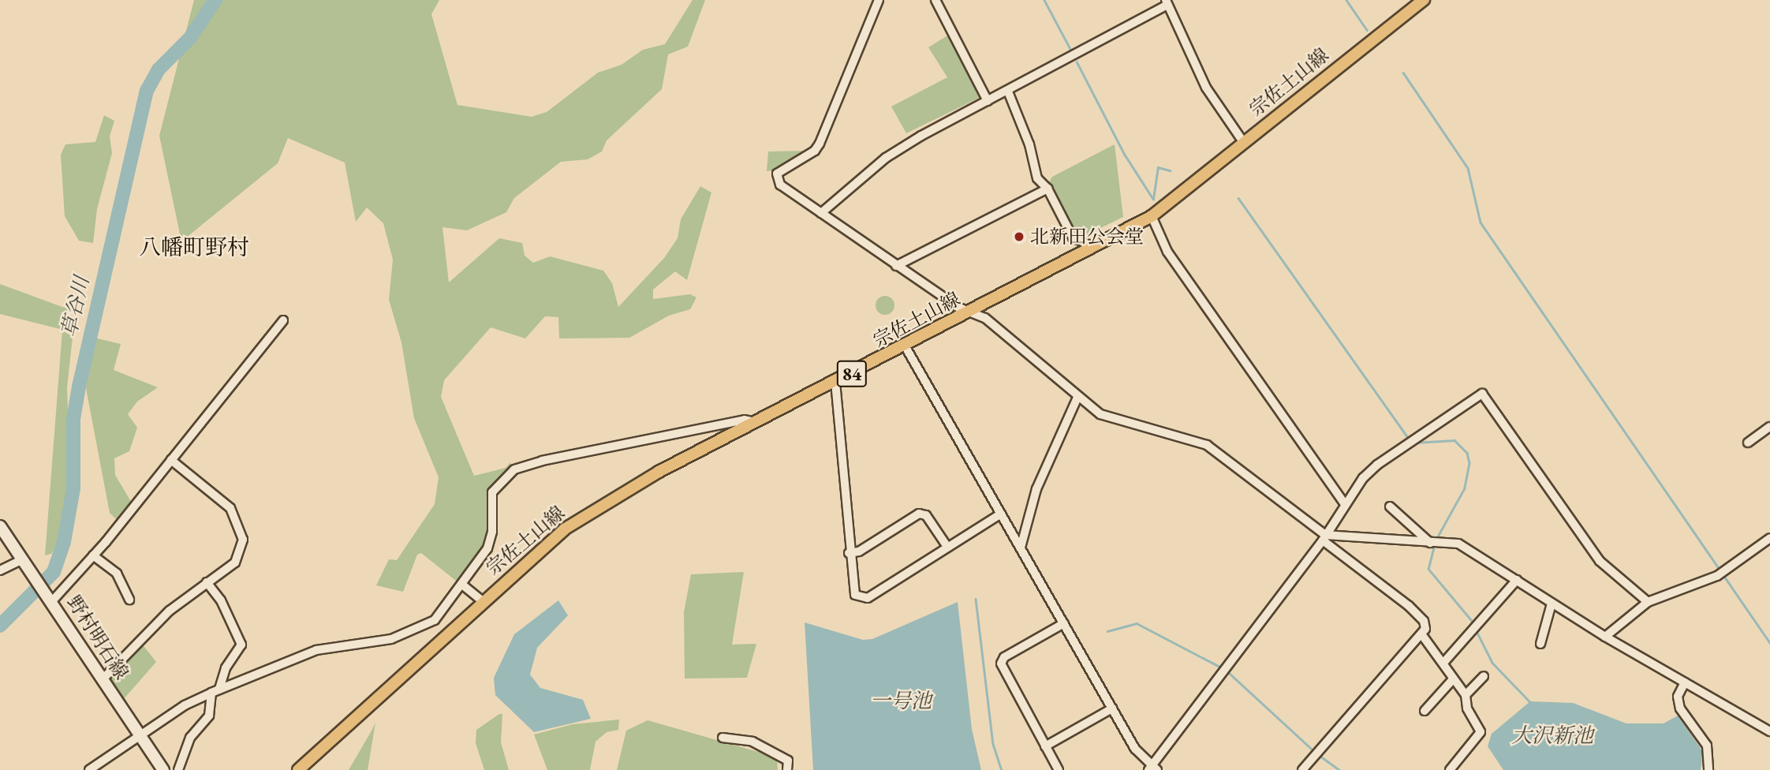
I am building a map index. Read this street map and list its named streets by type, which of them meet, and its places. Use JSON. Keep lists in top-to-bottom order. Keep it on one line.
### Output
{"streets":{"main road":["宗佐土山線","84","野村明石線"]},"districts":["八幡町野村"],"water":["草谷川","一号池","大沢新池"],"places":["北新田公会堂"]}
